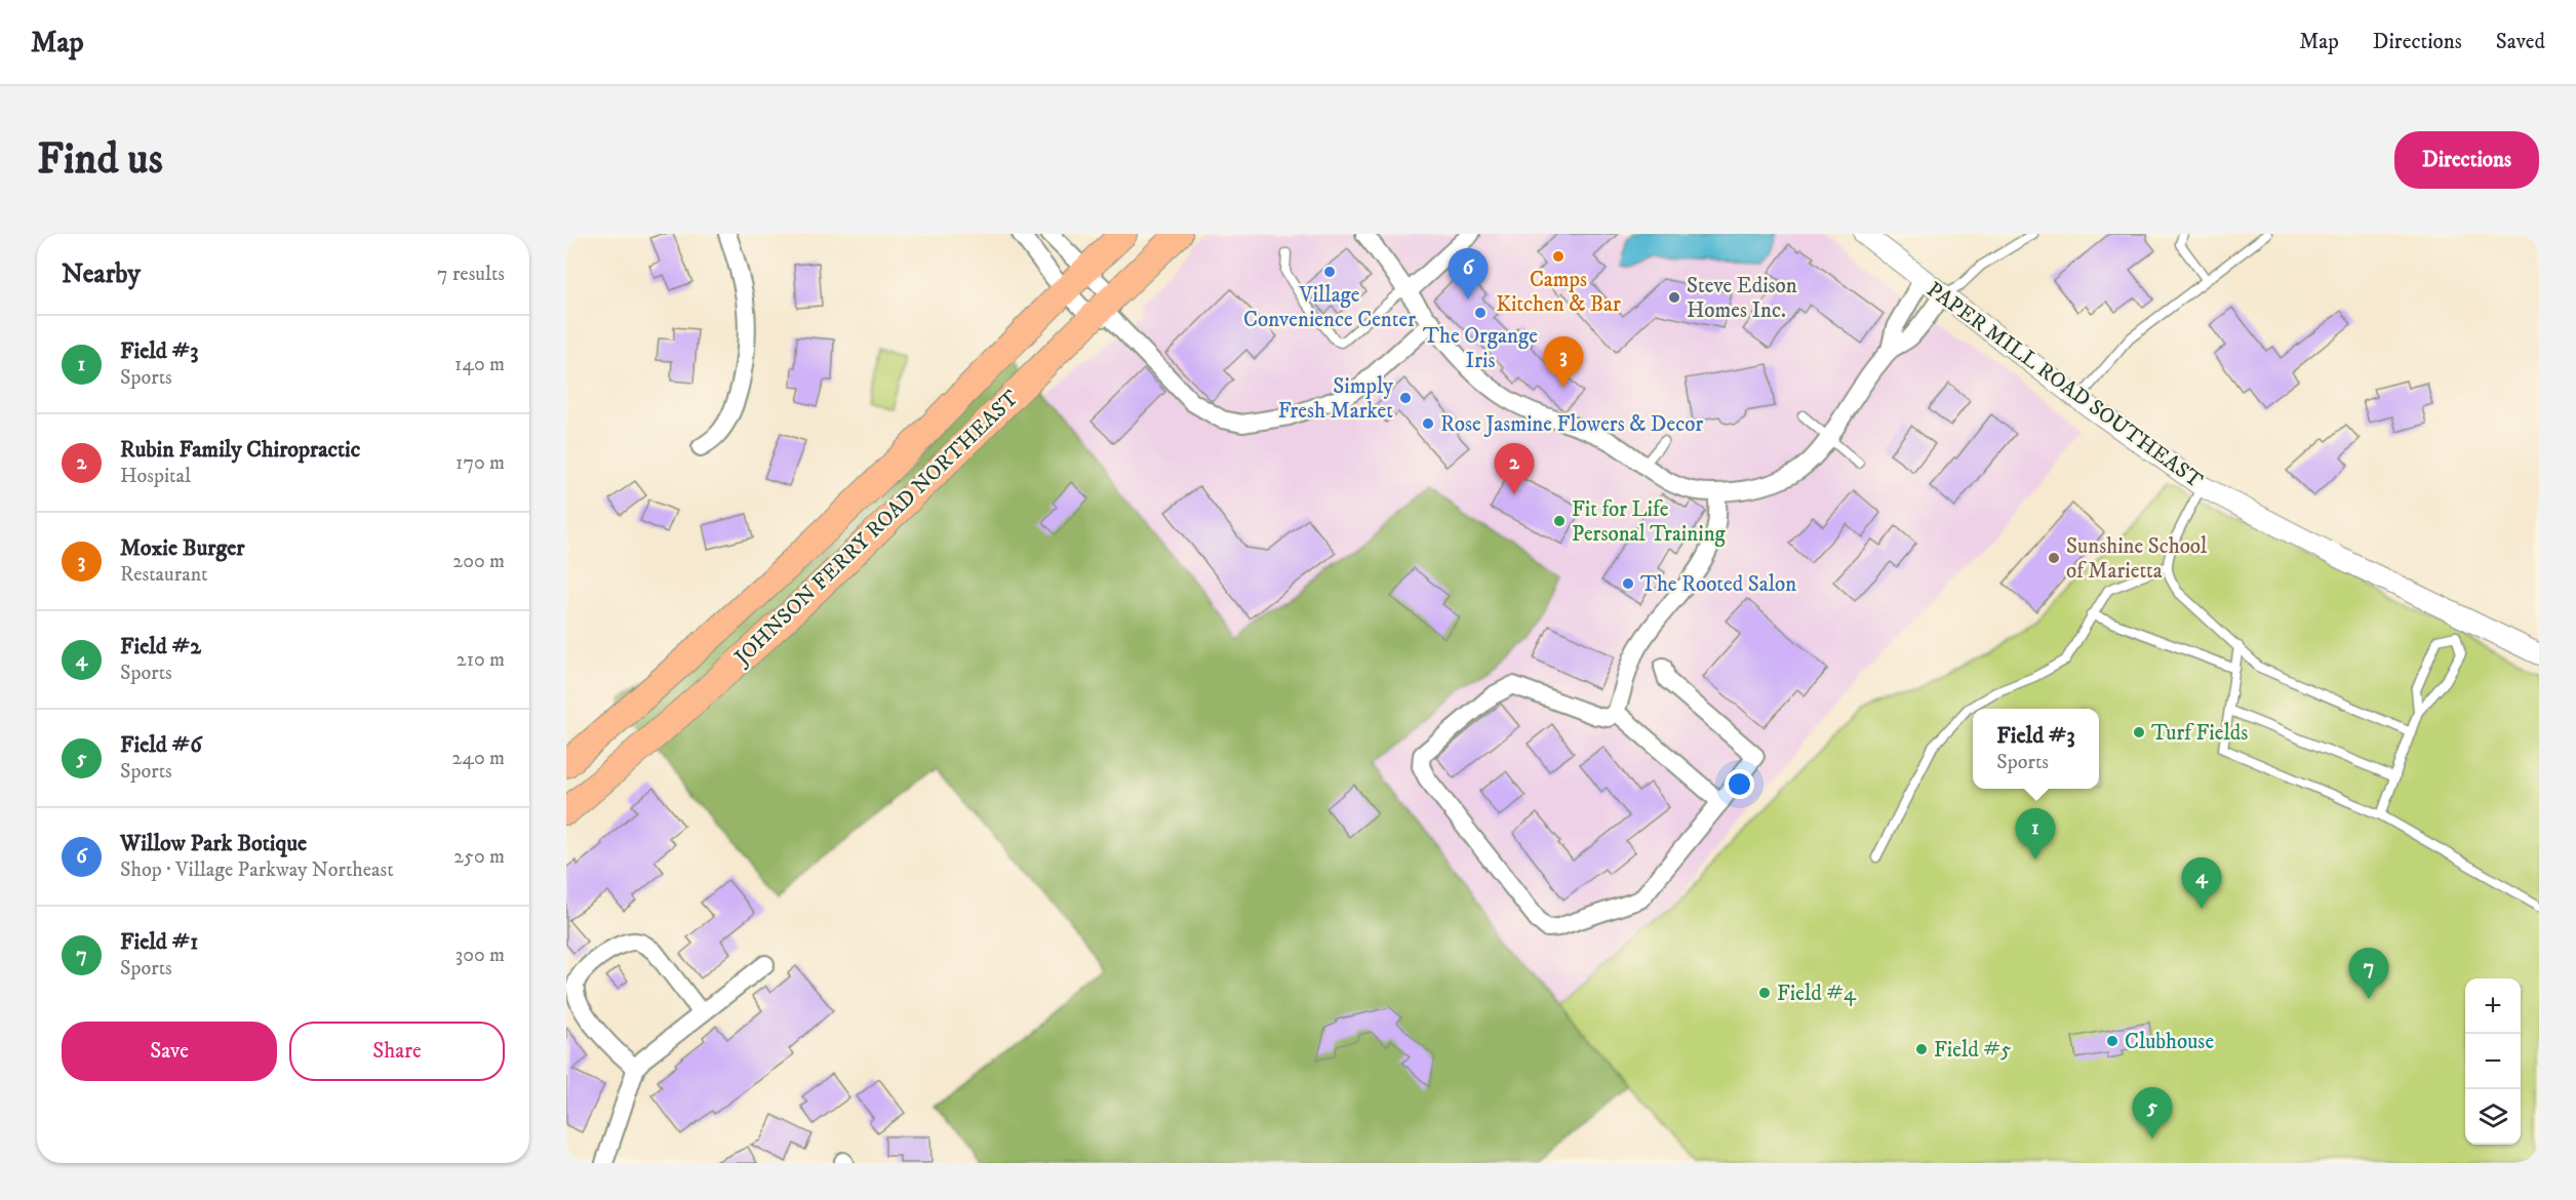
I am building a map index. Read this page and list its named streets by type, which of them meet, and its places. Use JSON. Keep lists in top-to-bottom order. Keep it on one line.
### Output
{"streets":{"main road":["JOHNSON FERRY ROAD NORTHEAST"],"street":["PAPER MILL ROAD SOUTHEAST"]},"places":["Camps Kitchen & Bar","Village Convenience Center","Steve Edison Homes Inc.","The Organge Iris","Simply Fresh Market","Rose Jasmine Flowers & Decor","Fit for Life Personal Training","Sunshine School of Marietta","The Rooted Salon","Turf Fields","Field #4","Clubhouse","Field #5"],"page":{"header":"Map","nav":["Map","Directions","Saved"],"buttons":["Directions",["Save","Share"]],"title":"Find us","heading":["Nearby","7 results"],"pins":["6","3","2","1","4","7","5"],"list":[{"mark":"1","name":"Field #3","note":"Sports","value":"140 m"},{"mark":"2","name":"Rubin Family Chiropractic","note":"Hospital","value":"170 m"},{"mark":"3","name":"Moxie Burger","note":"Restaurant","value":"200 m"},{"mark":"4","name":"Field #2","note":"Sports","value":"210 m"},{"mark":"5","name":"Field #6","note":"Sports","value":"240 m"},{"mark":"6","name":"Willow Park Botique","note":"Shop · Village Parkway Northeast","value":"250 m"},{"mark":"7","name":"Field #1","note":"Sports","value":"300 m"}],"popup":["Field #3","Sports"],"map_buttons":["+","−"]}}
